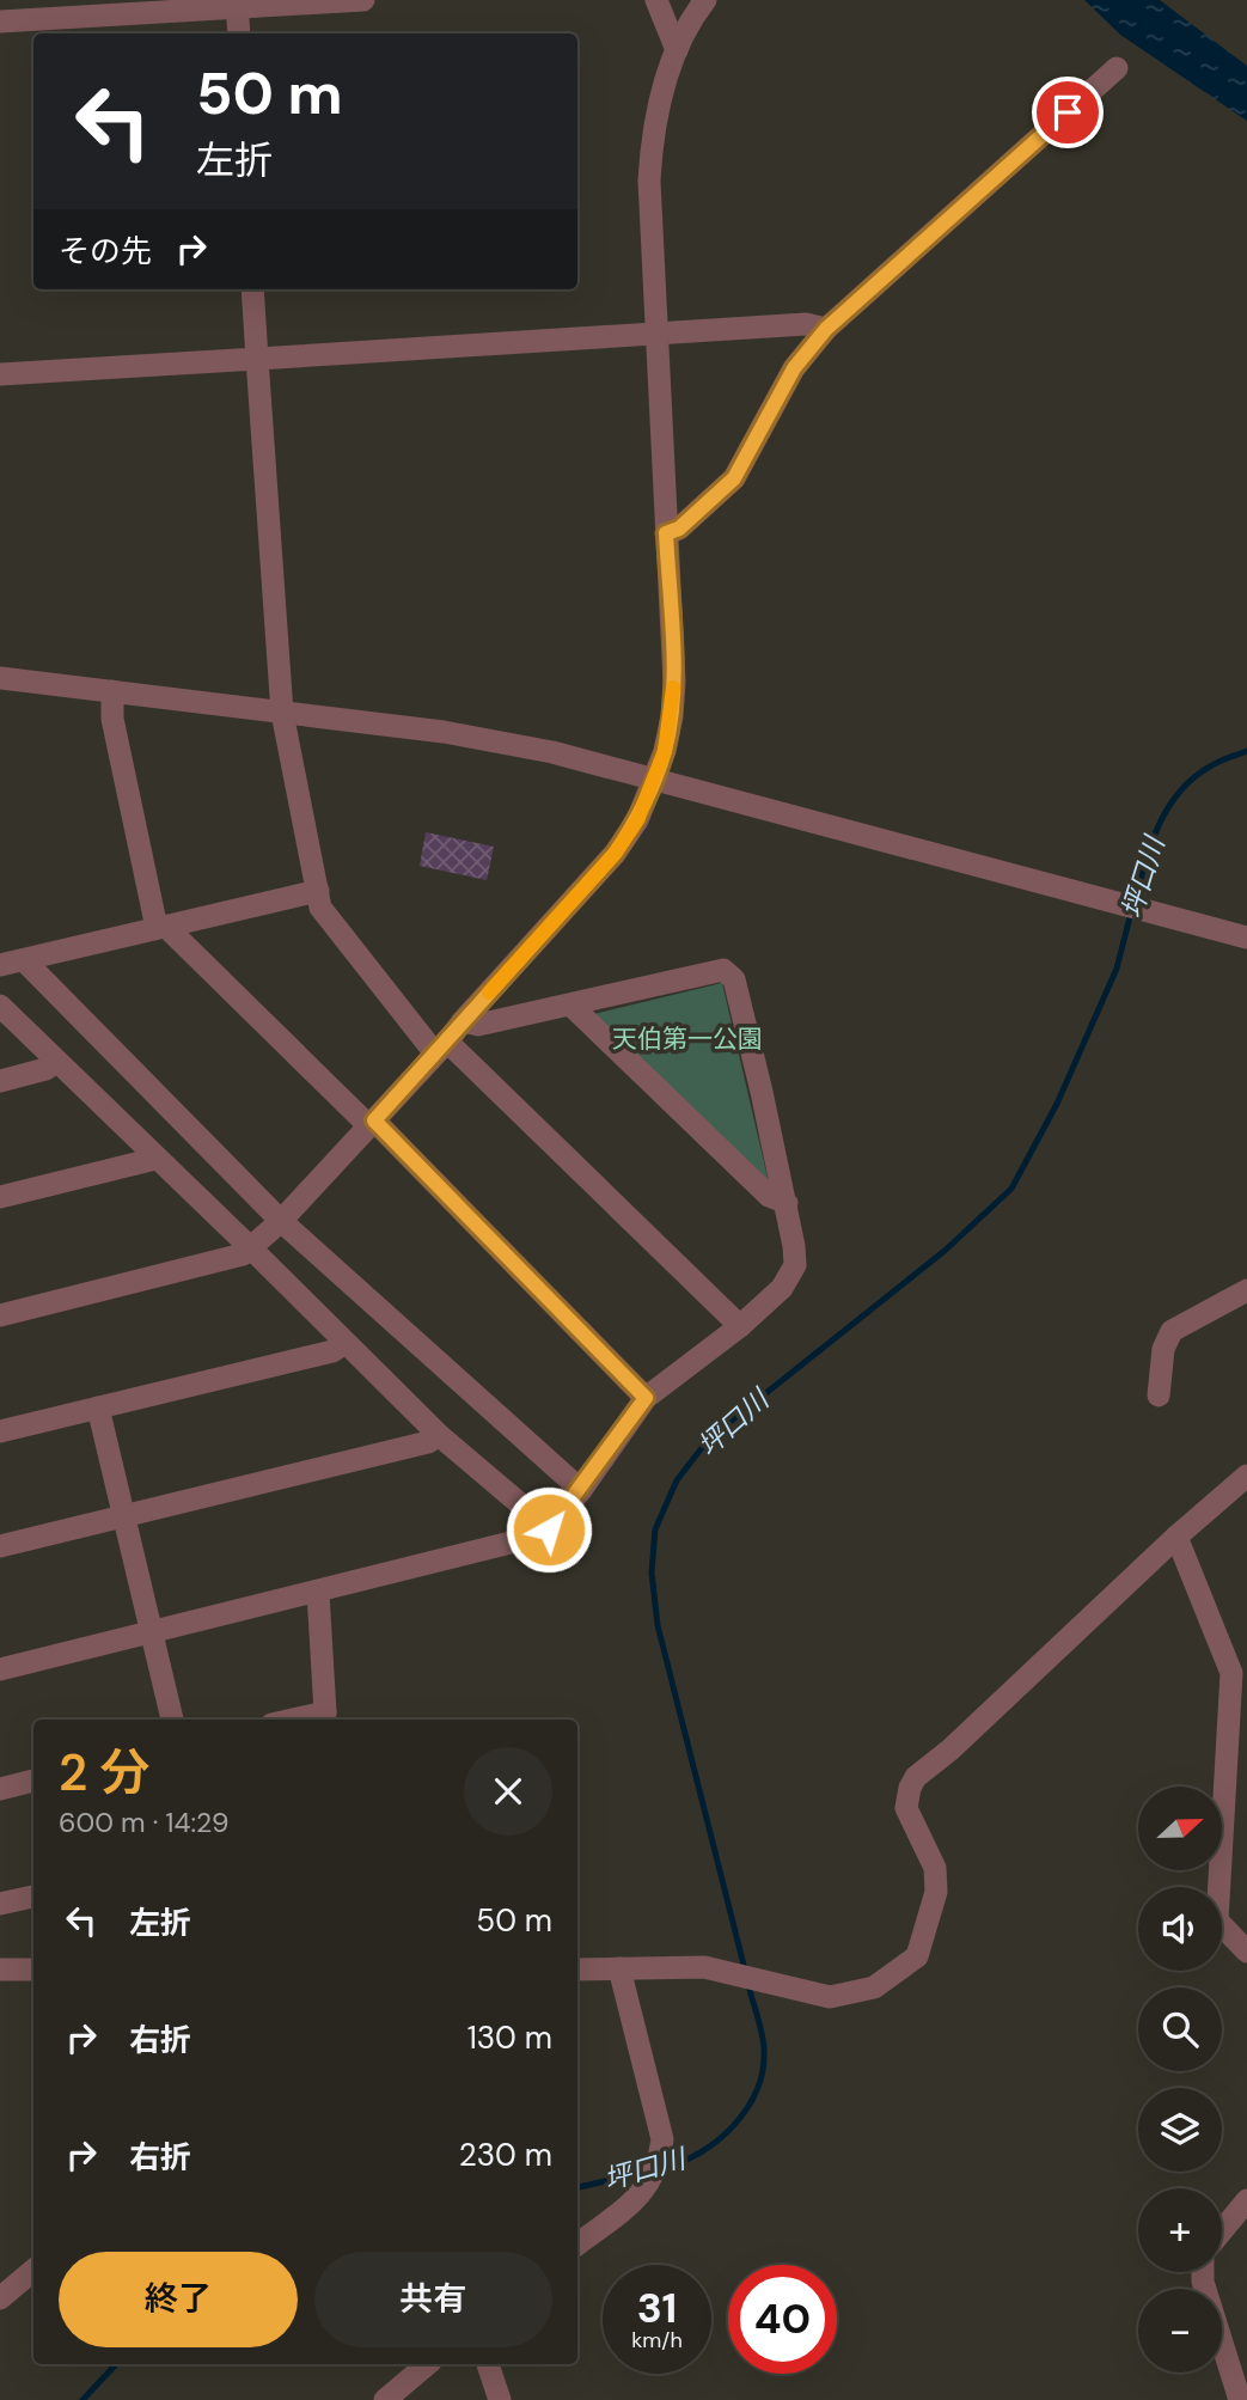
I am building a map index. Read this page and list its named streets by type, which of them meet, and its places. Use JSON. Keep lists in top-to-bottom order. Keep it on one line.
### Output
{"water":["坪口川"],"parks":["天伯第一公園"],"north":"right","page":{"turn":["50 m","左折"],"then":"その先","heading":["2 分","600 m · 14:29"],"map_buttons":["+","−"],"list":[{"name":"左折","value":"50 m"},{"name":"右折","value":"130 m"},{"name":"右折","value":"230 m"}],"buttons":["終了","共有"],"speed":"31 km/h","limit":"40"}}
